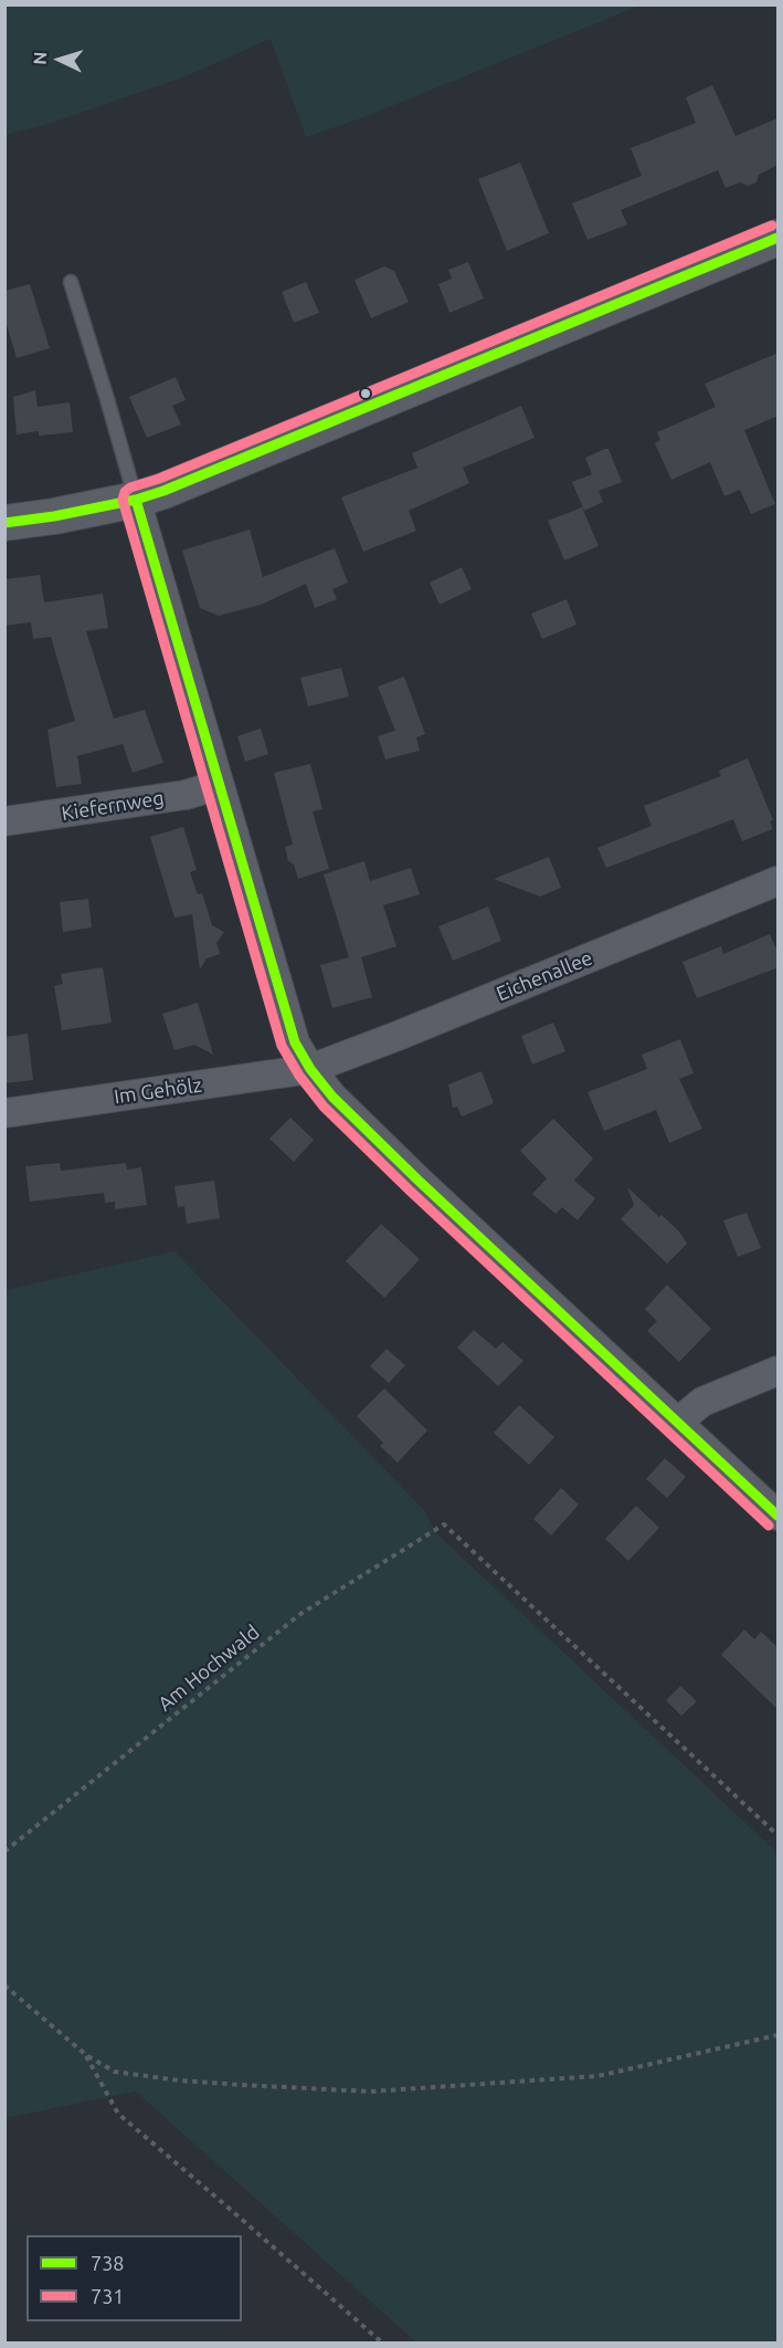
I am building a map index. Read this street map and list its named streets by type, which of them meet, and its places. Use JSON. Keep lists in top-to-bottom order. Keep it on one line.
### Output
{"streets":{"street":["Kiefernweg","Eichenallee","Im Gehölz"],"path":["Am Hochwald"]},"crossings":[["Eichenallee","Im Gehölz"]],"lines":["transit line 731","transit line 738"],"legend":["738","731"],"north":"left"}
